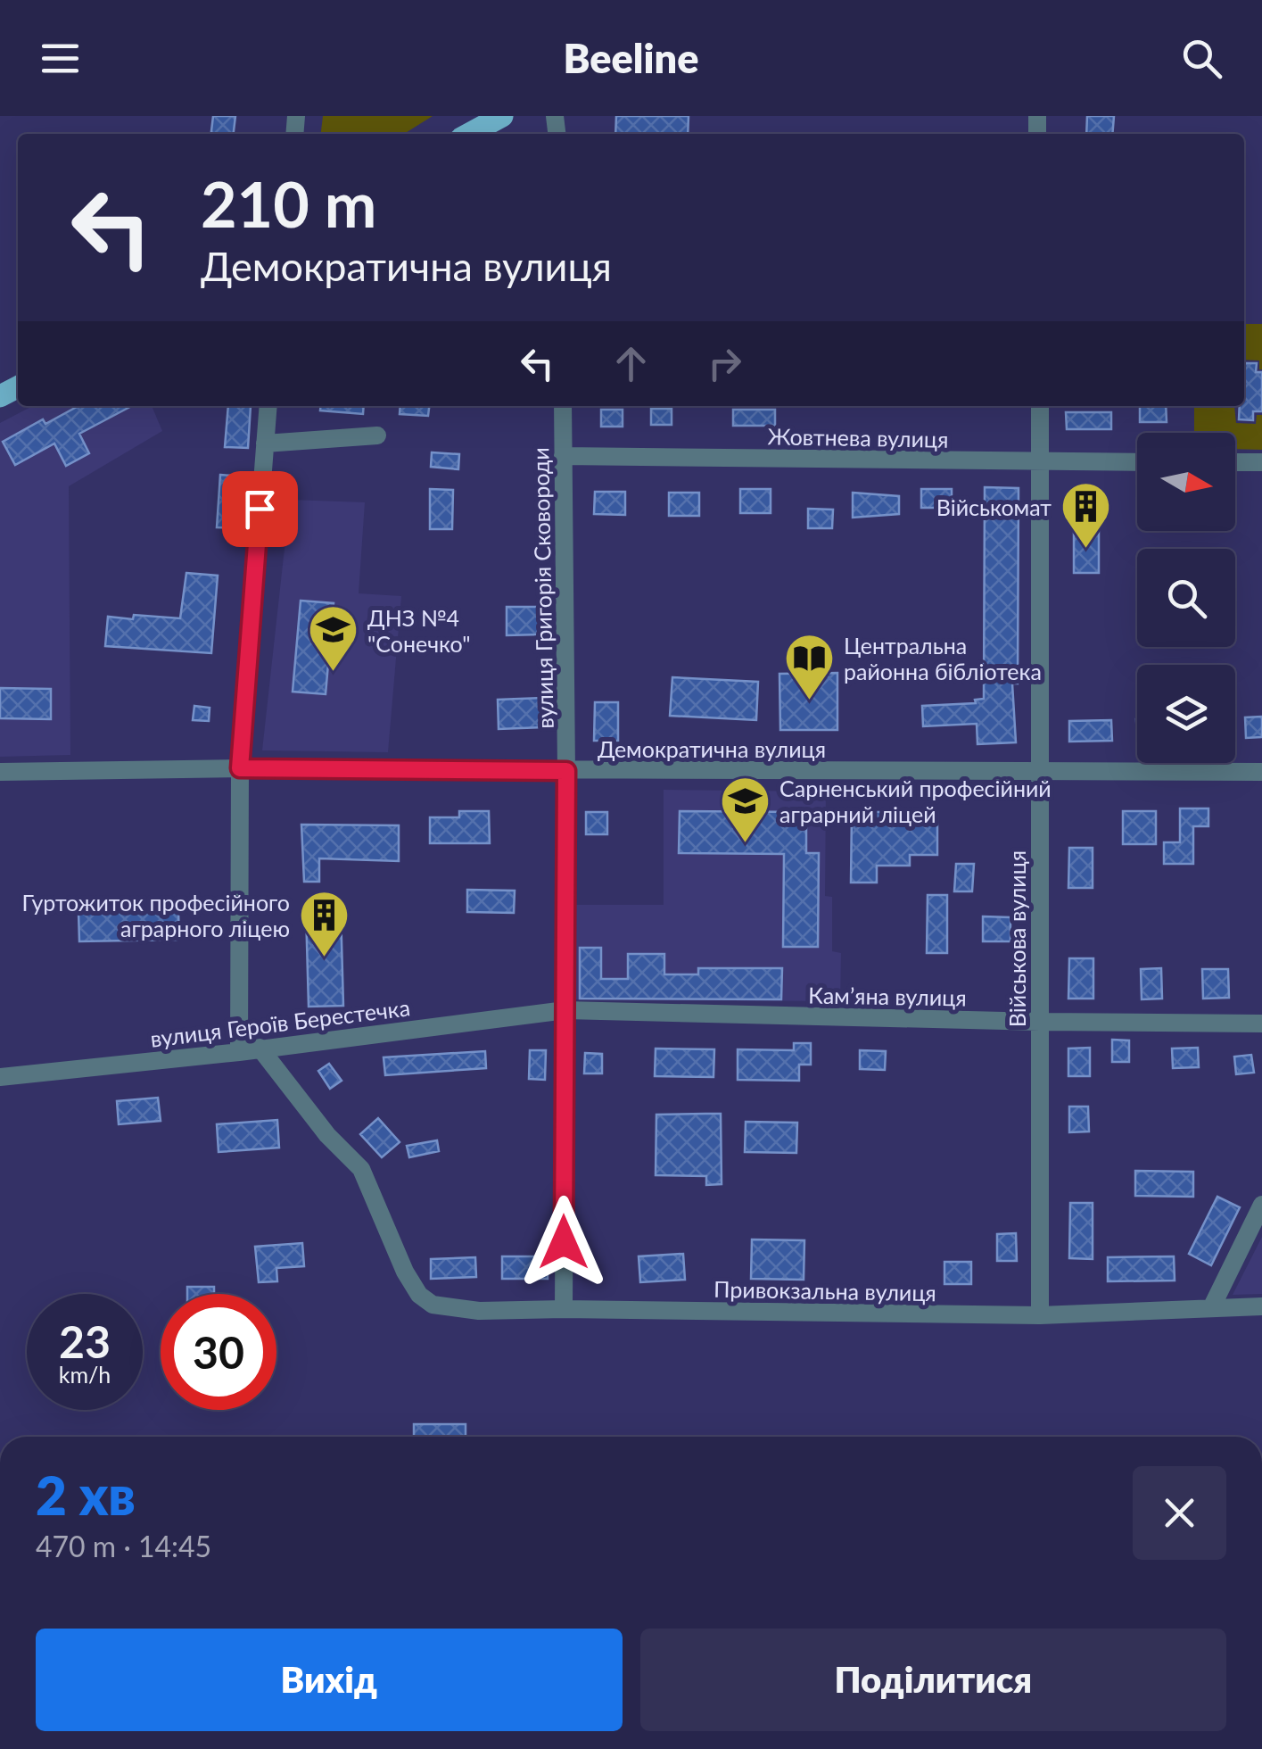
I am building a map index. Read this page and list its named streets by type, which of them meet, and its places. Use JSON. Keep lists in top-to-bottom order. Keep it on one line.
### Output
{"streets":{"street":["Жовтнева вулиця","вулиця Григорія Сковороди","Демократична вулиця","Військова вулиця","Камʼяна вулиця","вулиця Героїв Берестечка","Привокзальна вулиця"]},"crossings":[["Жовтнева вулиця","вулиця Григорія Сковороди"],["Жовтнева вулиця","Військова вулиця"],["вулиця Григорія Сковороди","Демократична вулиця"],["вулиця Григорія Сковороди","Камʼяна вулиця"],["вулиця Григорія Сковороди","вулиця Героїв Берестечка"],["вулиця Григорія Сковороди","Привокзальна вулиця"],["Демократична вулиця","Військова вулиця"],["Військова вулиця","Камʼяна вулиця"],["Військова вулиця","Привокзальна вулиця"],["Камʼяна вулиця","вулиця Героїв Берестечка"],["вулиця Героїв Берестечка","Привокзальна вулиця"]],"places":{"building":["Військомат","Гуртожиток професійного аграрного ліцею"],"school or university":["ДНЗ №4 \"Сонечко\"","Сарненський професійний аграрний ліцей"],"library":["Центральна районна бібліотека"]},"north":"right","page":{"header":"Beeline","turn":["210 m","Демократична вулиця"],"speed":"23 km/h","limit":"30","heading":["2 хв","470 m · 14:45"],"buttons":["Вихід","Поділитися"]}}
